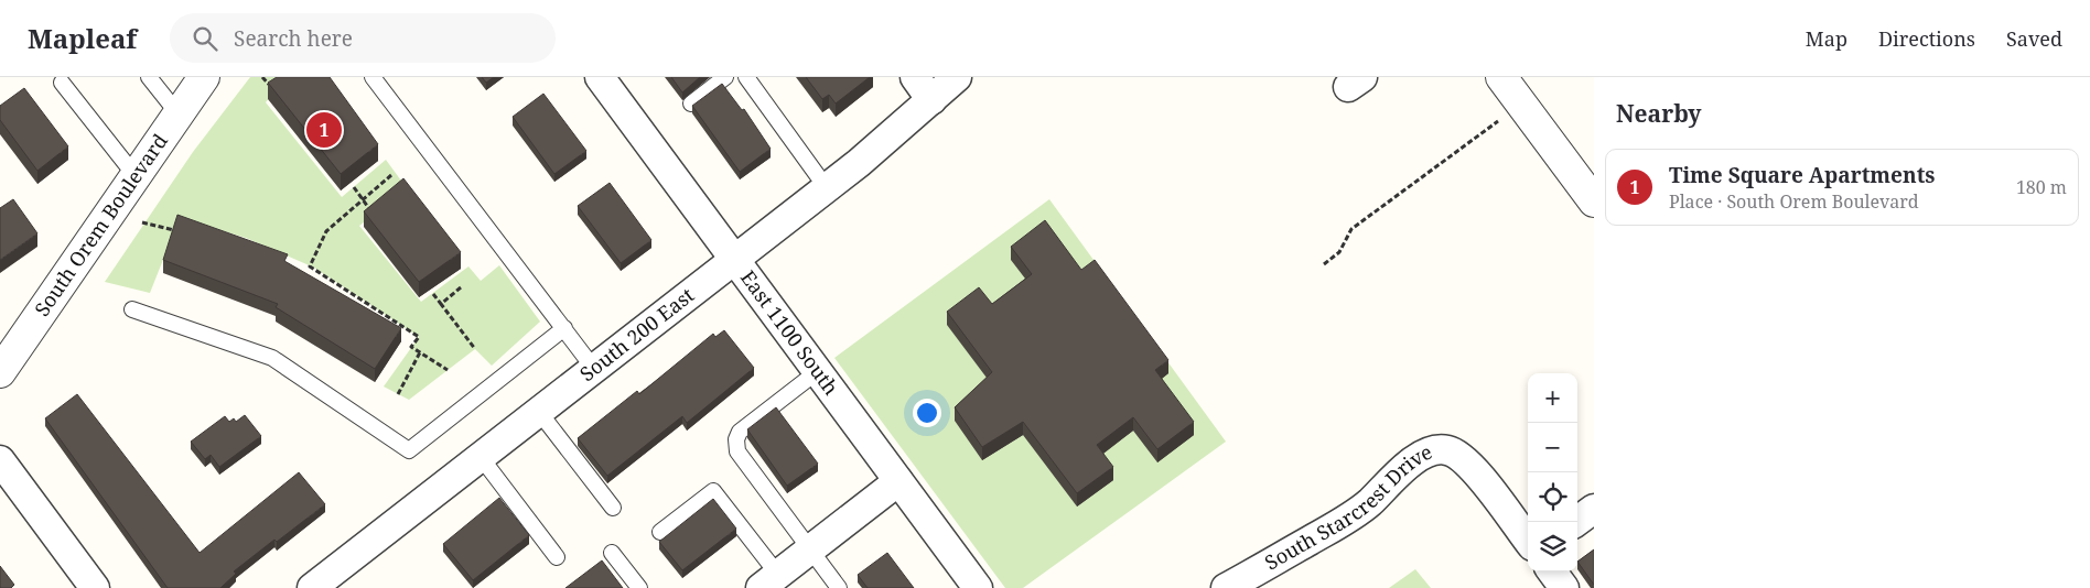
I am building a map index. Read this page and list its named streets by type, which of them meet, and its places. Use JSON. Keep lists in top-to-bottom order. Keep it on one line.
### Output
{"streets":{"street":["South Orem Boulevard","East 1100 South","South 200 East","South Starcrest Drive"]},"crossings":[["East 1100 South","South 200 East"]],"page":{"header":"Mapleaf","search":"Search here","nav":["Map","Directions","Saved"],"heading":"Nearby","pins":"1","list":[{"mark":"1","name":"Time Square Apartments","note":"Place · South Orem Boulevard","value":"180 m"}],"map_buttons":["+","−"]}}
